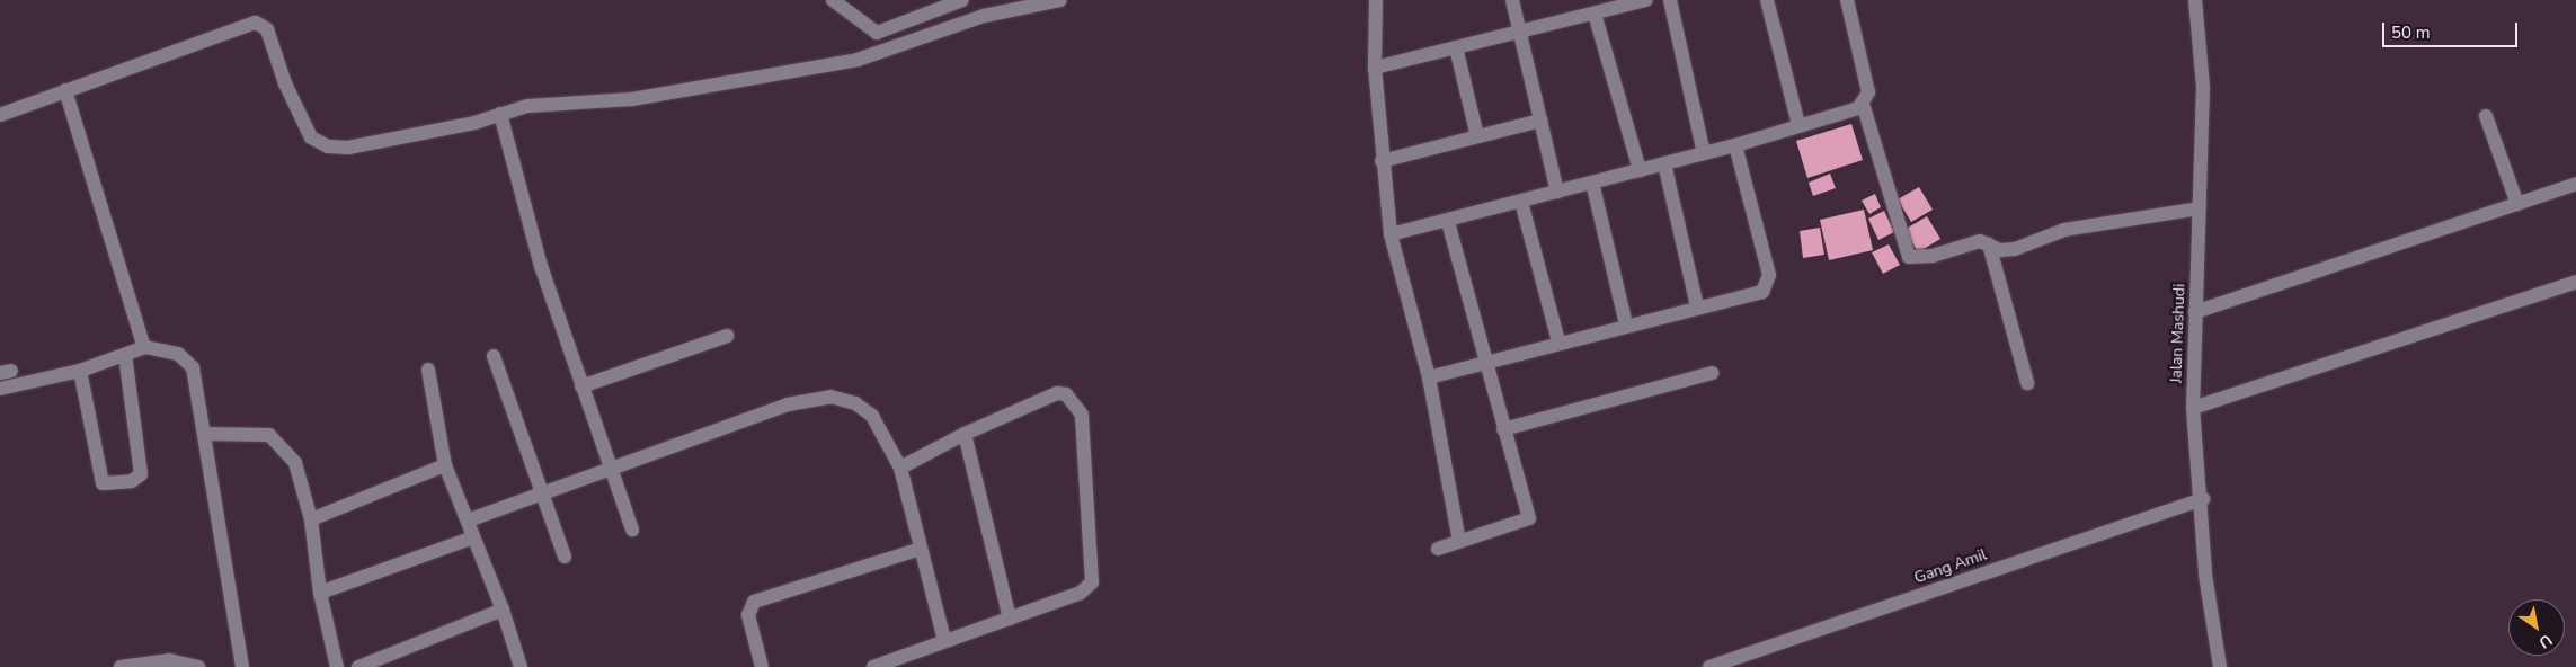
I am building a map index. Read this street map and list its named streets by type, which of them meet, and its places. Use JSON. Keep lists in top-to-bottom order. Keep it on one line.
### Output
{"streets":{"street":["Jalan Mashudi","Gang Amil"]},"crossings":[["Jalan Mashudi","Gang Amil"]],"scale_bar":"50 m","north":"bottom right"}
